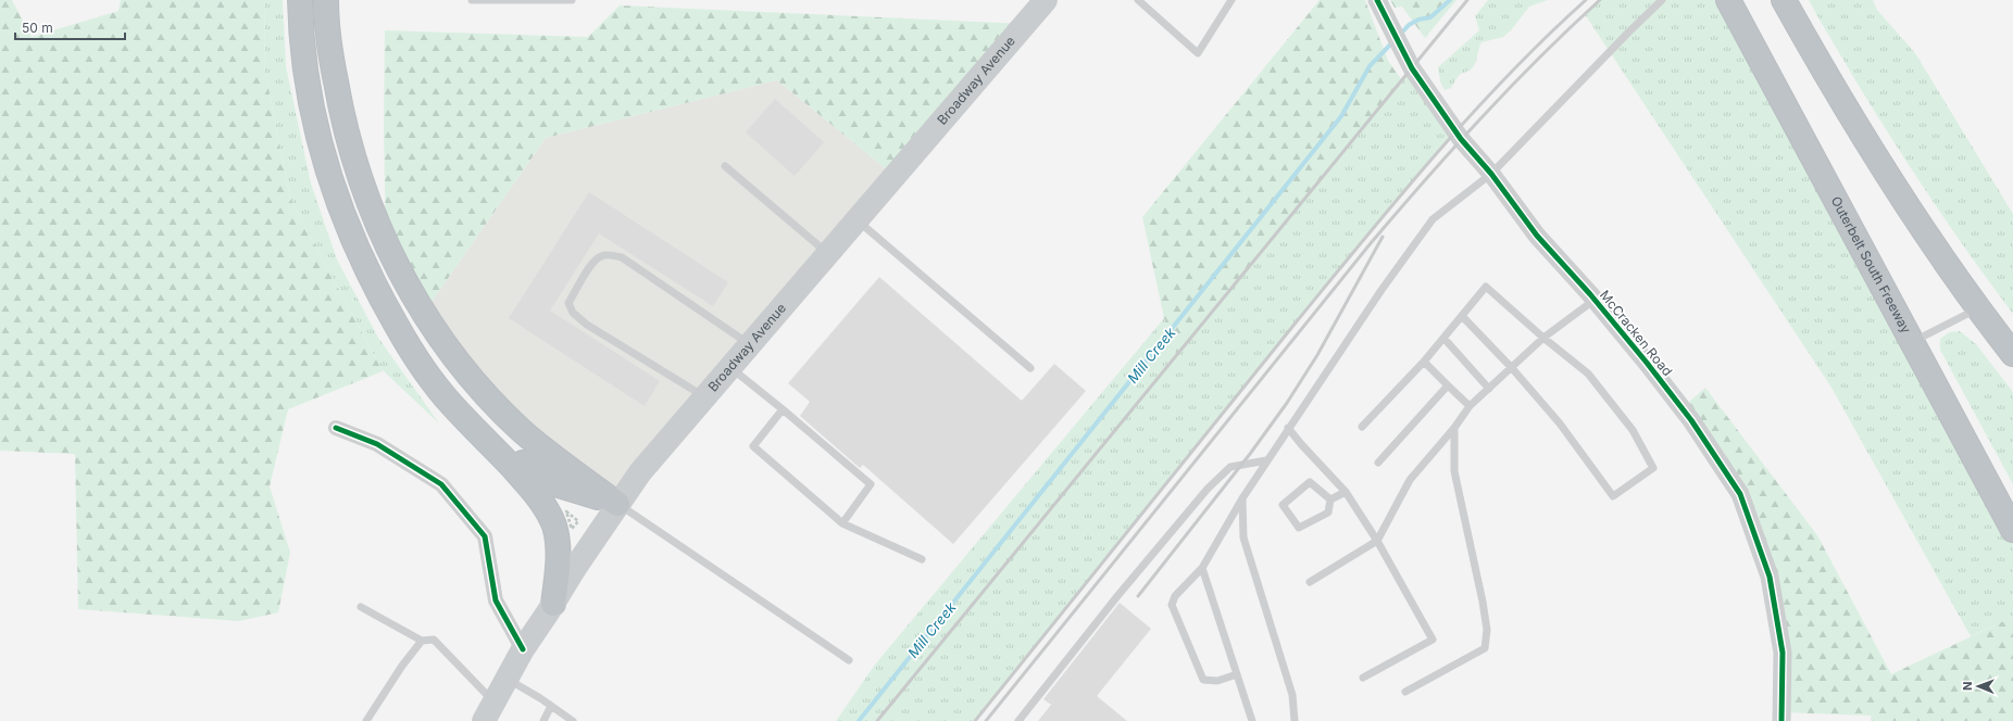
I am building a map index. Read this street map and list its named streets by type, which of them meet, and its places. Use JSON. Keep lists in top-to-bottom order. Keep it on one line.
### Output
{"streets":{"highway":["Outerbelt South Freeway"],"main road":["Broadway Avenue"],"street":["McCracken Road"]},"water":["Mill Creek"],"scale_bar":"50 m","north":"left"}
